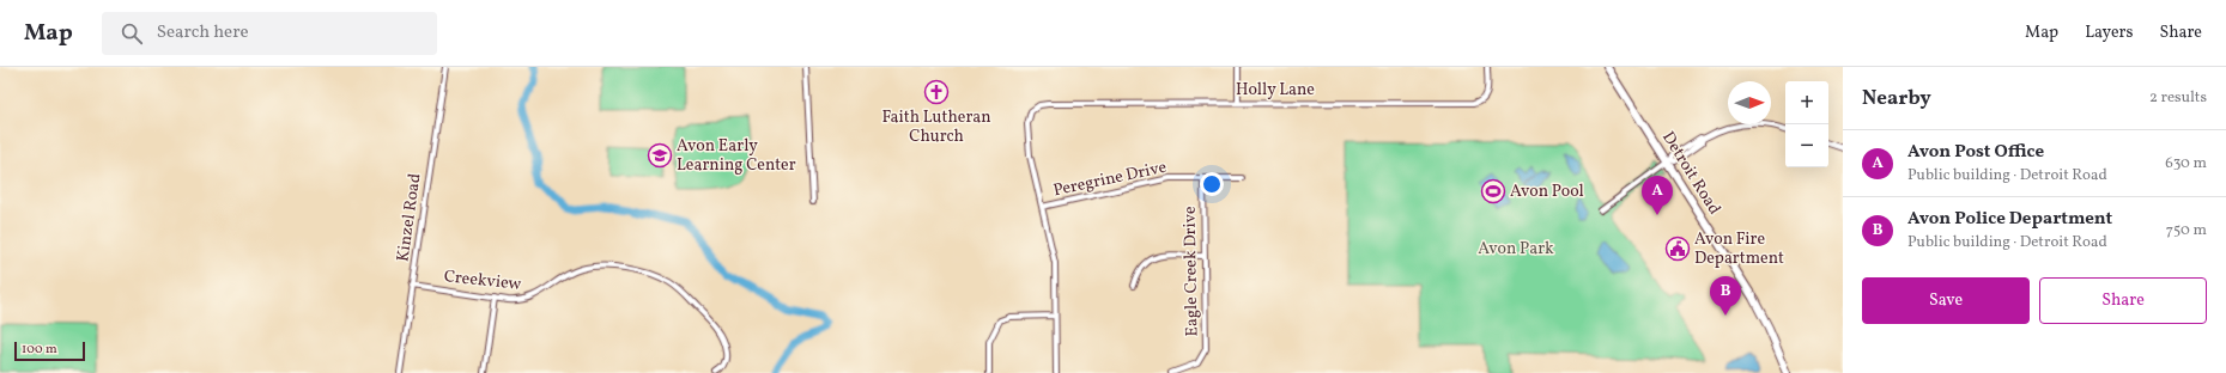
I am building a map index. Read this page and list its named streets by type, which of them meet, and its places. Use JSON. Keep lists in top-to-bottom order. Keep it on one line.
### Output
{"streets":{"main road":["Detroit Road"],"street":["Holly Lane","Peregrine Drive","Kinzel Road","Eagle Creek Drive","Creekview"]},"crossings":[["Holly Lane","Peregrine Drive"],["Peregrine Drive","Eagle Creek Drive"],["Kinzel Road","Creekview"]],"parks":["Avon Park"],"places":{"church":["Faith Lutheran Church"],"school or university":["Avon Early Learning Center"],"sports":["Avon Pool"],"public building":["Avon Fire Department"]},"scale_bar":"100 m","north":"right","page":{"header":"Map","search":"Search here","nav":["Map","Layers","Share"],"heading":["Nearby","2 results"],"map_buttons":["+","−"],"list":[{"mark":"A","name":"Avon Post Office","note":"Public building · Detroit Road","value":"630 m"},{"mark":"B","name":"Avon Police Department","note":"Public building · Detroit Road","value":"750 m"}],"pins":["A","B"],"buttons":["Save","Share"],"scale":"100 m"}}
